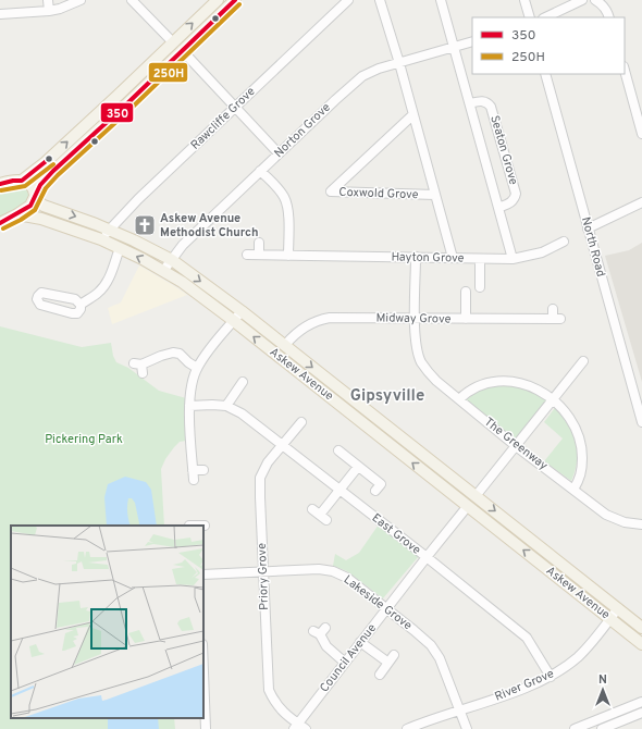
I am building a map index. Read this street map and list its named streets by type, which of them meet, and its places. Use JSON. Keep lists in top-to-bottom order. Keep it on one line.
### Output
{"streets":{"main road":["Askew Avenue"],"street":["Rawcliffe Grove","Norton Grove","Seaton Grove","Coxwold Grove","North Road","Hayton Grove","Midway Grove","The Greenway","East Grove","Priory Grove","Lakeside Grove","Council Avenue","River Grove"]},"crossings":[["Rawcliffe Grove","Askew Avenue"],["Norton Grove","Seaton Grove"],["Norton Grove","Coxwold Grove"],["Norton Grove","Askew Avenue"],["Seaton Grove","Hayton Grove"],["Coxwold Grove","Hayton Grove"],["Hayton Grove","The Greenway"],["Midway Grove","Askew Avenue"],["Midway Grove","The Greenway"],["Askew Avenue","Council Avenue"],["Askew Avenue","River Grove"],["East Grove","Priory Grove"],["East Grove","Council Avenue"],["East Grove","River Grove"],["Priory Grove","Lakeside Grove"],["Priory Grove","Council Avenue"],["Lakeside Grove","Council Avenue"],["Lakeside Grove","River Grove"]],"districts":["Gipsyville"],"parks":["Pickering Park"],"places":{"church":["Askew Avenue Methodist Church"]},"lines":["transit line 350","transit line 250H"],"legend":["350","250H"],"north":"top"}
